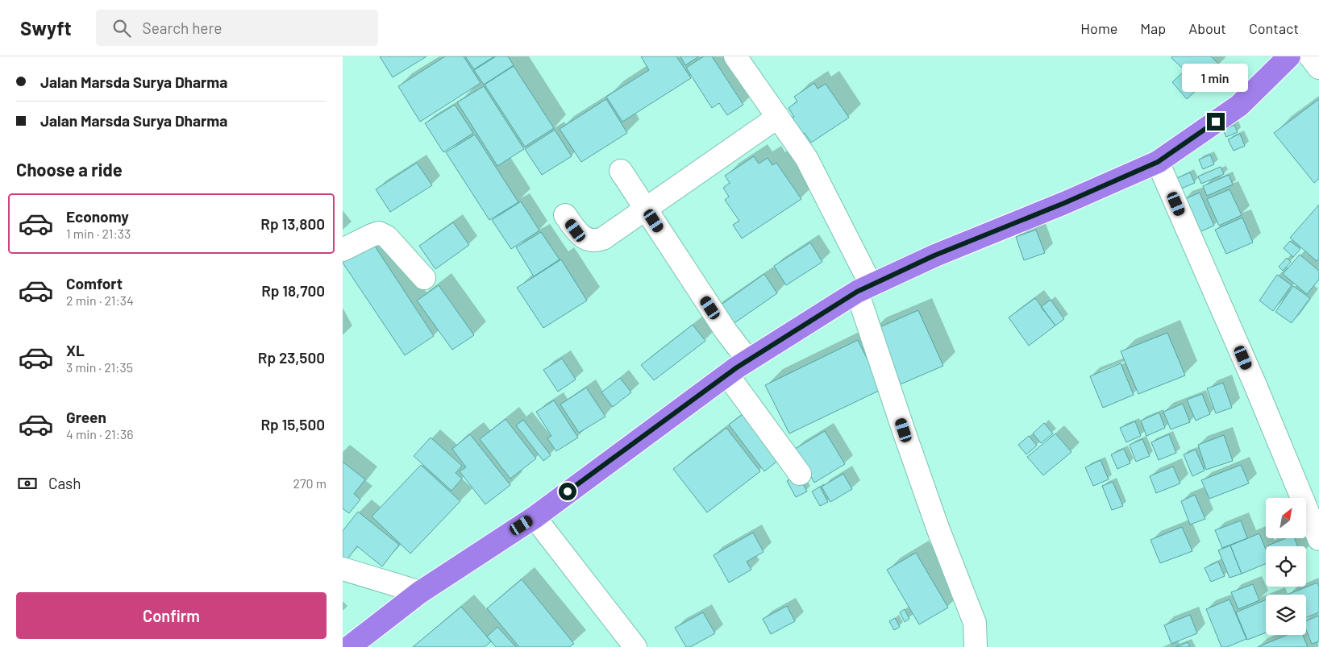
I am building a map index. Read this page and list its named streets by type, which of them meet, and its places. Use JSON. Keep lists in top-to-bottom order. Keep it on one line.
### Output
{"north":"top right","page":{"header":"Swyft","search":"Search here","nav":["Home","Map","About","Contact"],"banner":["Jalan Marsda Surya Dharma","Jalan Marsda Surya Dharma"],"bubble":"1 min","heading":"Choose a ride","list":[{"name":"Economy","note":"1 min · 21:33","value":"Rp 13,800"},{"name":"Comfort","note":"2 min · 21:34","value":"Rp 18,700"},{"name":"XL","note":"3 min · 21:35","value":"Rp 23,500"},{"name":"Green","note":"4 min · 21:36","value":"Rp 15,500"}],"pay":["Cash","270 m"],"buttons":"Confirm"}}
